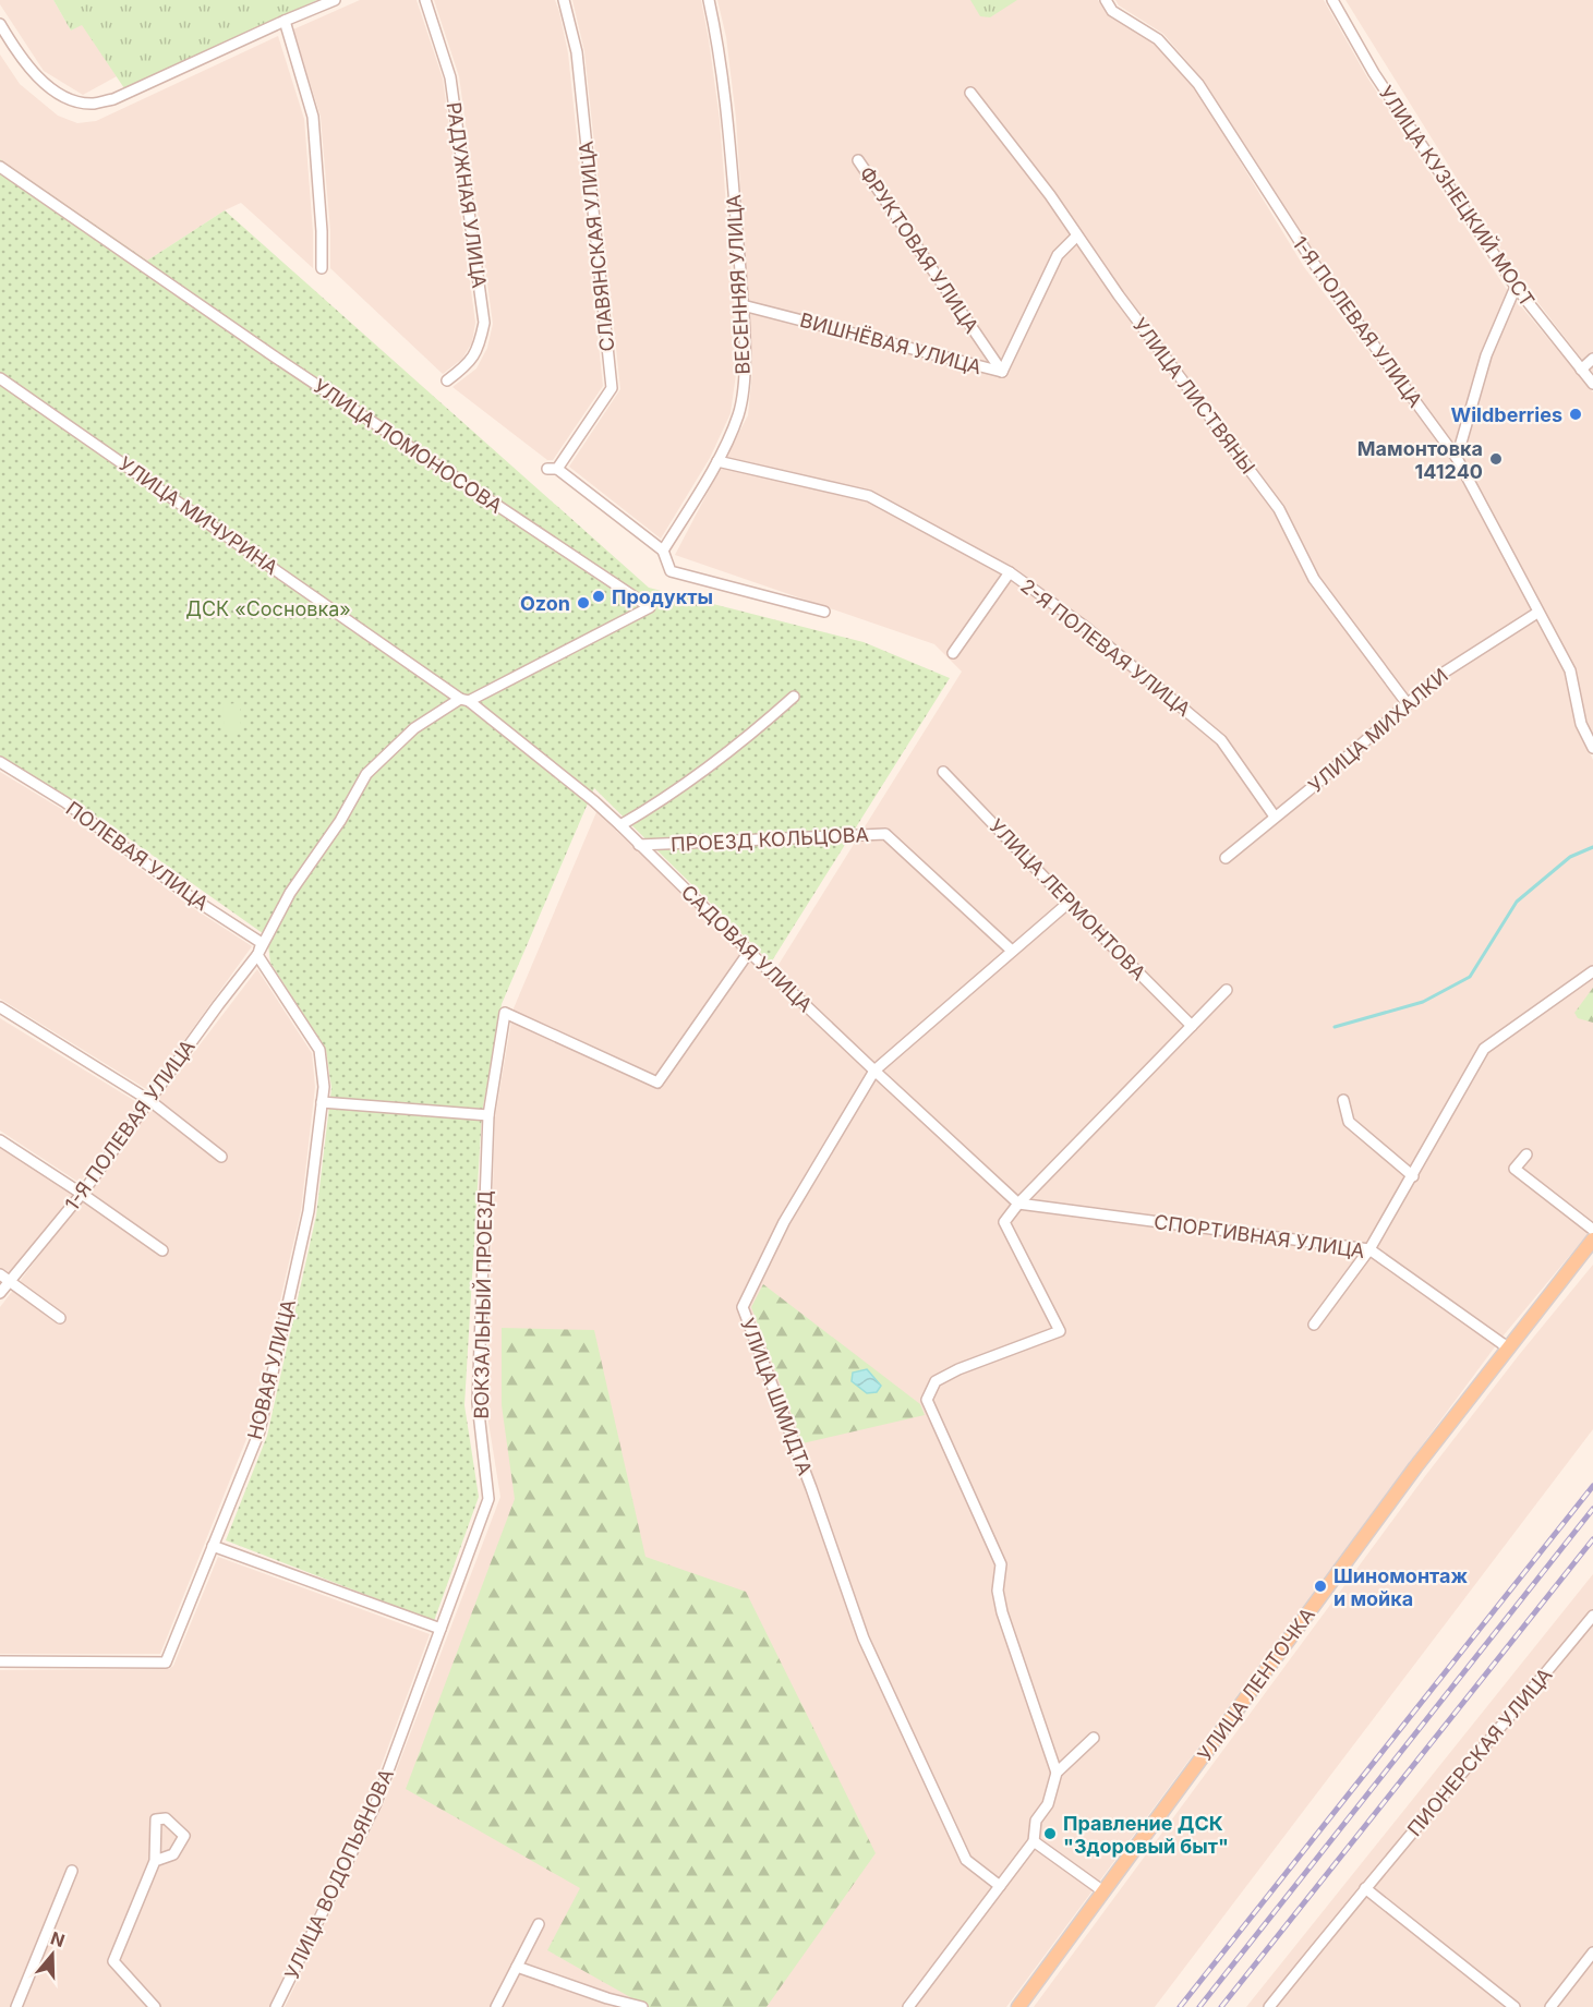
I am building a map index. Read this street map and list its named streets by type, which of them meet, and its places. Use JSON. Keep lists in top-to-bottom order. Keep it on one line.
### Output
{"streets":{"main road":["УЛИЦА ЛЕНТОЧКА"],"street":["РАДУЖНАЯ УЛИЦА","УЛИЦА КУЗНЕЦКИЙ МОСТ","СЛАВЯНСКАЯ УЛИЦА","ФРУКТОВАЯ УЛИЦА","ВЕСЕННЯЯ УЛИЦА","1-Я ПОЛЕВАЯ УЛИЦА","ВИШНЁВАЯ УЛИЦА","УЛИЦА ЛИСТВЯНЫ","УЛИЦА ЛОМОНОСОВА","УЛИЦА МИЧУРИНА","2-Я ПОЛЕВАЯ УЛИЦА","УЛИЦА МИХАЛКИ","ПРОЕЗД КОЛЬЦОВА","ПОЛЕВАЯ УЛИЦА","УЛИЦА ЛЕРМОНТОВА","САДОВАЯ УЛИЦА","СПОРТИВНАЯ УЛИЦА","ВОКЗАЛЬНЫЙ ПРОЕЗД","НОВАЯ УЛИЦА","УЛИЦА ШМИДТА","ПИОНЕРСКАЯ УЛИЦА","УЛИЦА ВОДОПЬЯНОВА"]},"crossings":[["СЛАВЯНСКАЯ УЛИЦА","ВЕСЕННЯЯ УЛИЦА"],["ФРУКТОВАЯ УЛИЦА","ВИШНЁВАЯ УЛИЦА"],["ВЕСЕННЯЯ УЛИЦА","ВИШНЁВАЯ УЛИЦА"],["ВЕСЕННЯЯ УЛИЦА","2-Я ПОЛЕВАЯ УЛИЦА"],["1-Я ПОЛЕВАЯ УЛИЦА","УЛИЦА ЛОМОНОСОВА"],["1-Я ПОЛЕВАЯ УЛИЦА","УЛИЦА МИЧУРИНА"],["1-Я ПОЛЕВАЯ УЛИЦА","УЛИЦА МИХАЛКИ"],["1-Я ПОЛЕВАЯ УЛИЦА","ПОЛЕВАЯ УЛИЦА"],["1-Я ПОЛЕВАЯ УЛИЦА","САДОВАЯ УЛИЦА"],["1-Я ПОЛЕВАЯ УЛИЦА","НОВАЯ УЛИЦА"],["ВИШНЁВАЯ УЛИЦА","УЛИЦА ЛИСТВЯНЫ"],["УЛИЦА ЛИСТВЯНЫ","УЛИЦА МИХАЛКИ"],["УЛИЦА ЛОМОНОСОВА","УЛИЦА МИЧУРИНА"],["УЛИЦА ЛОМОНОСОВА","САДОВАЯ УЛИЦА"],["УЛИЦА МИЧУРИНА","САДОВАЯ УЛИЦА"],["2-Я ПОЛЕВАЯ УЛИЦА","УЛИЦА МИХАЛКИ"],["ПРОЕЗД КОЛЬЦОВА","САДОВАЯ УЛИЦА"],["ПРОЕЗД КОЛЬЦОВА","УЛИЦА ШМИДТА"],["ПОЛЕВАЯ УЛИЦА","НОВАЯ УЛИЦА"],["УЛИЦА ЛЕРМОНТОВА","УЛИЦА ШМИДТА"],["САДОВАЯ УЛИЦА","СПОРТИВНАЯ УЛИЦА"],["САДОВАЯ УЛИЦА","ВОКЗАЛЬНЫЙ ПРОЕЗД"],["САДОВАЯ УЛИЦА","УЛИЦА ШМИДТА"],["СПОРТИВНАЯ УЛИЦА","УЛИЦА ЛЕНТОЧКА"],["ВОКЗАЛЬНЫЙ ПРОЕЗД","УЛИЦА ВОДОПЬЯНОВА"]],"parks":["ДСК «Сосновка»"],"places":["Wildberries","Мамонтовка 141240","Продукты","Ozon","Шиномонтаж и мойка","Правление ДСК \"Здоровый быт\""],"north":"top"}
